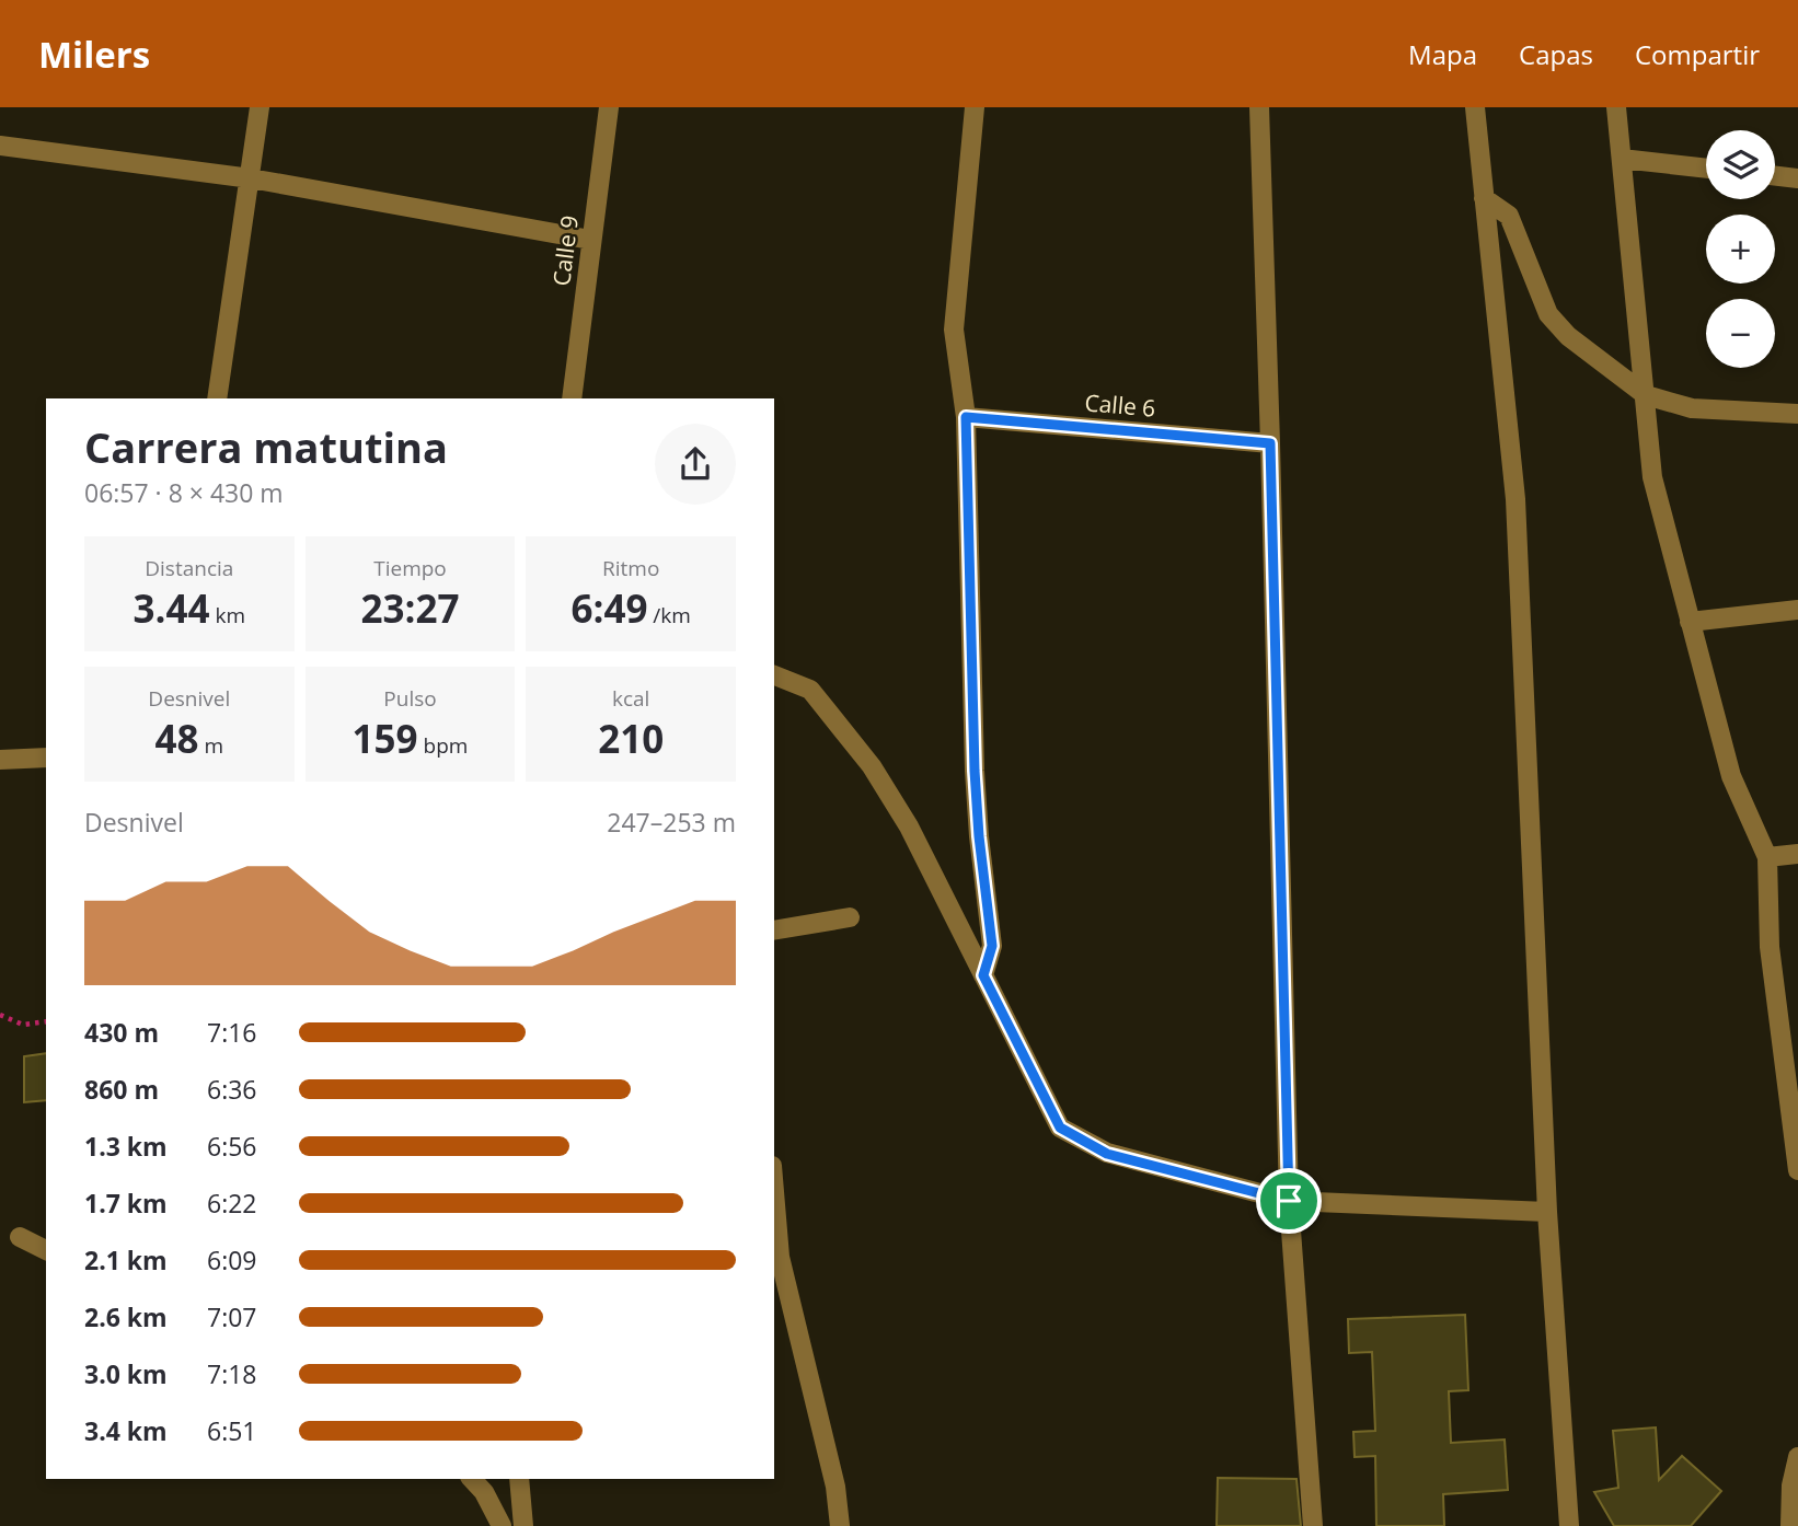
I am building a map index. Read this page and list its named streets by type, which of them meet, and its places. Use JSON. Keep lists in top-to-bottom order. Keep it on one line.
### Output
{"streets":{"street":["Calle 9","Calle 6"]},"page":{"header":"Milers","nav":["Mapa","Capas","Compartir"],"map_buttons":["+","−"],"heading":["Carrera matutina","06:57 · 8 × 430 m"],"stats":[["Distancia","3.44 km"],["Tiempo","23:27"],["Ritmo","6:49 /km"],["Desnivel","48 m"],["Pulso","159 bpm"],["kcal","210"]],"chart":["Desnivel","247–253 m"],"list":[{"name":"430 m","note":"7:16"},{"name":"860 m","note":"6:36"},{"name":"1.3 km","note":"6:56"},{"name":"1.7 km","note":"6:22"},{"name":"2.1 km","note":"6:09"},{"name":"2.6 km","note":"7:07"},{"name":"3.0 km","note":"7:18"},{"name":"3.4 km","note":"6:51"}]}}
